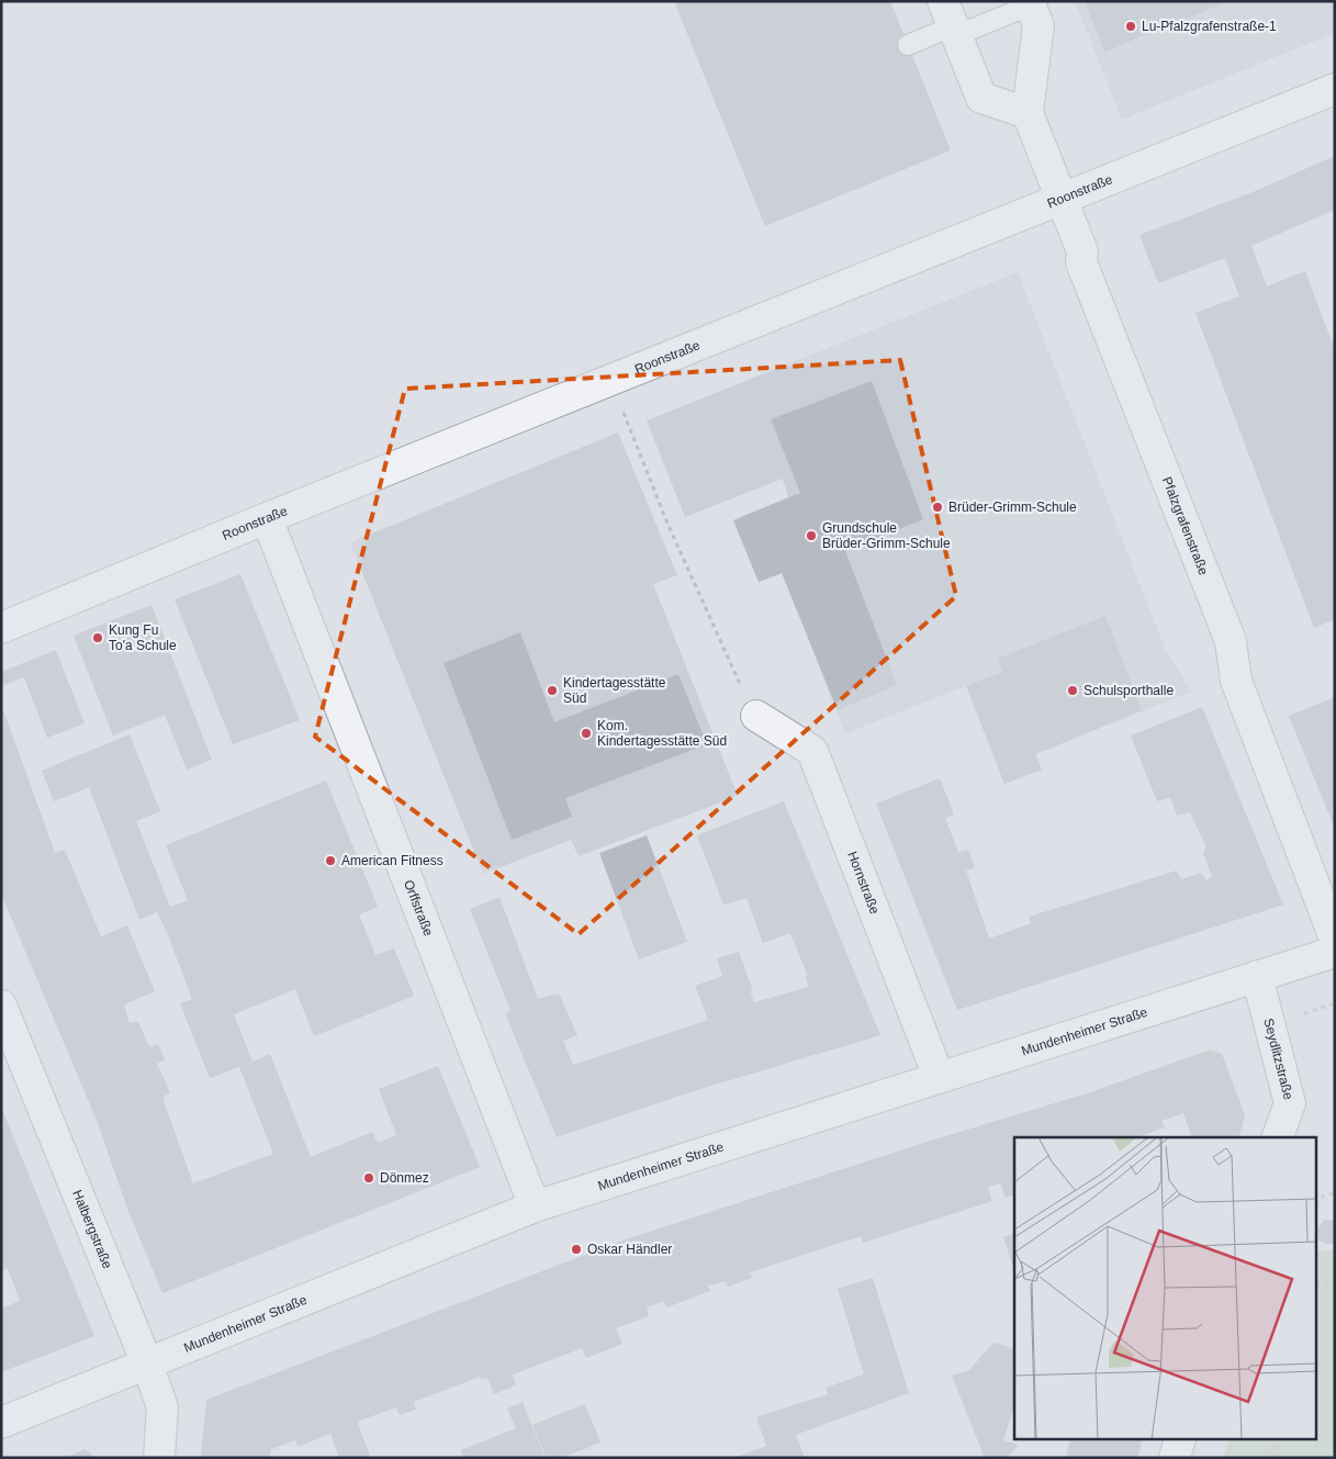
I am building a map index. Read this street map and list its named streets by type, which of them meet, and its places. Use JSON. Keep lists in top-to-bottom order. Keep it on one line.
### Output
{"streets":{"street":["Roonstraße","Pfalzgrafenstraße","Hornstraße","Orffstraße","Mundenheimer Straße","Seydlitzstraße","Halbergstraße"]},"crossings":[["Roonstraße","Pfalzgrafenstraße"],["Roonstraße","Orffstraße"],["Hornstraße","Mundenheimer Straße"],["Orffstraße","Mundenheimer Straße"],["Mundenheimer Straße","Seydlitzstraße"],["Mundenheimer Straße","Halbergstraße"]],"places":["Lu-Pfalzgrafenstraße-1","Brüder-Grimm-Schule","Grundschule Brüder-Grimm-Schule","Kung Fu To'a Schule","Kindertagesstätte Süd","Schulsporthalle","Kom. Kindertagesstätte Süd","American Fitness","Dönmez","Oskar Händler"]}
